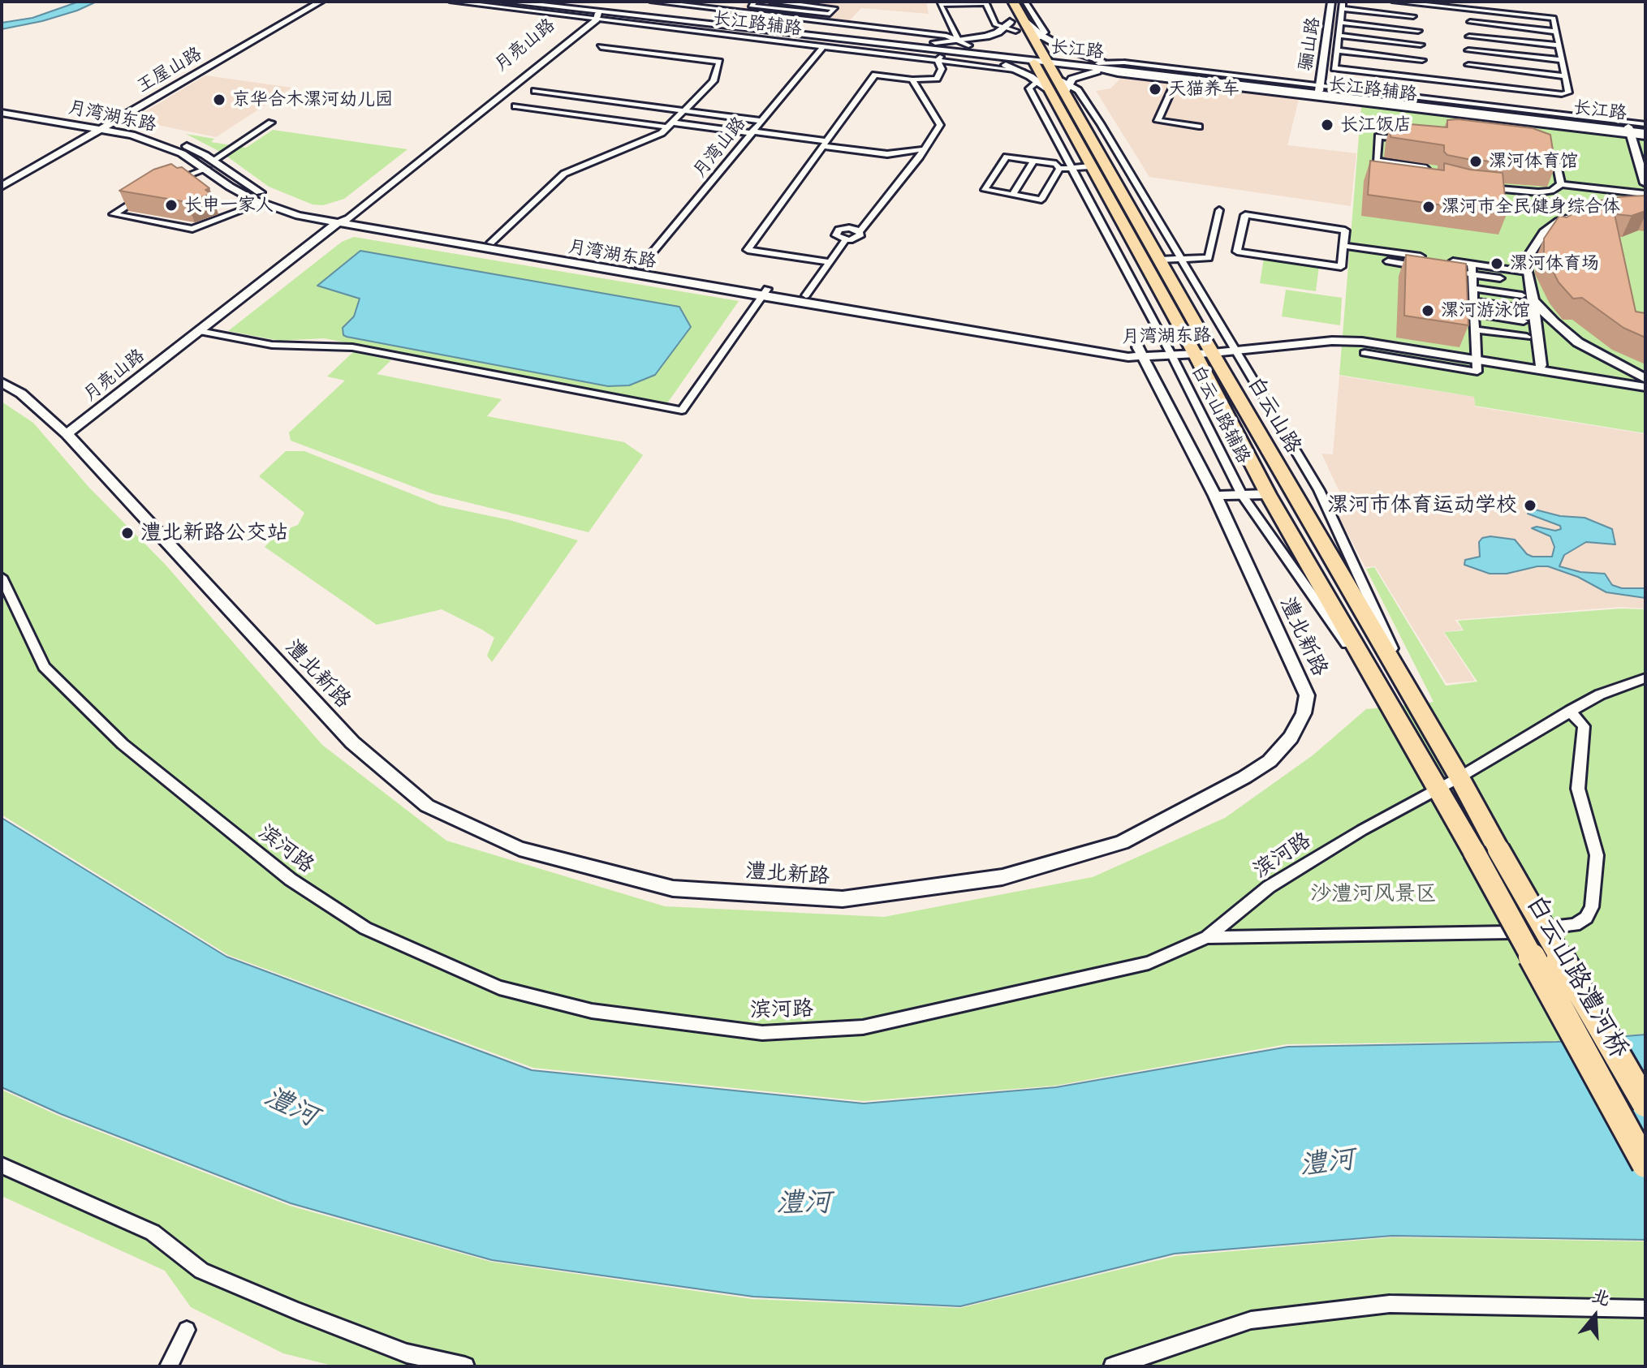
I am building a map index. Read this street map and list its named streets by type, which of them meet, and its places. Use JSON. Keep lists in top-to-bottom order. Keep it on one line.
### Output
{"streets":{"highway":["白云山路","白云山路澧河桥"],"main road":["长江路"],"street":["长江路辅路","骊山路","月亮山路","王屋山路","月湾湖东路","月湾山路","白云山路辅路","澧北新路","滨河路"]},"crossings":[["长江路辅路","骊山路"],["长江路辅路","月亮山路"],["长江路辅路","长江路"],["长江路辅路","月湾山路"],["长江路辅路","白云山路辅路"],["长江路辅路","白云山路"],["骊山路","长江路"],["月亮山路","长江路"],["月亮山路","月湾湖东路"],["月亮山路","澧北新路"],["长江路","白云山路辅路"],["长江路","白云山路"],["王屋山路","月湾湖东路"],["月湾湖东路","月湾山路"],["月湾湖东路","白云山路辅路"],["月湾湖东路","白云山路"],["月湾湖东路","澧北新路"],["白云山路辅路","白云山路"],["白云山路","滨河路"],["白云山路","白云山路澧河桥"]],"water":["澧河"],"parks":["沙澧河风景区"],"places":["天猫养车","京华合木漯河幼儿园","长江饭店","漯河体育馆","长申一家人","漯河市全民健身综合体","漯河体育场","漯河游泳馆","漯河市体育运动学校","澧北新路公交站"],"north":"top"}
